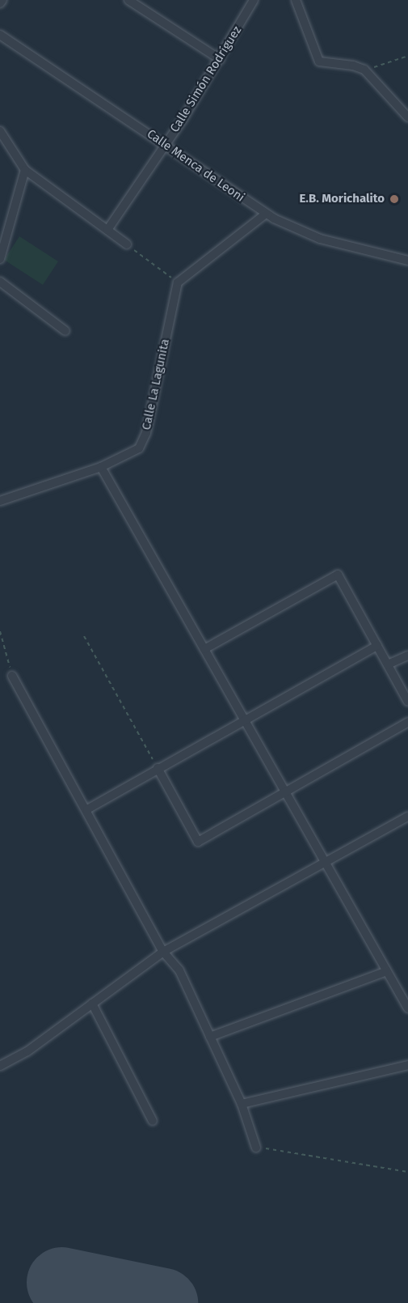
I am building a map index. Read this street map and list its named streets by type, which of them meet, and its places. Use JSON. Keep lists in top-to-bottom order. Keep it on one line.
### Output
{"streets":{"street":["Calle Simón Rodríguez","Calle Menca de Leoni","Calle La Lagunita"]},"crossings":[["Calle Simón Rodríguez","Calle Menca de Leoni"]],"places":["E.B. Morichalito"]}
